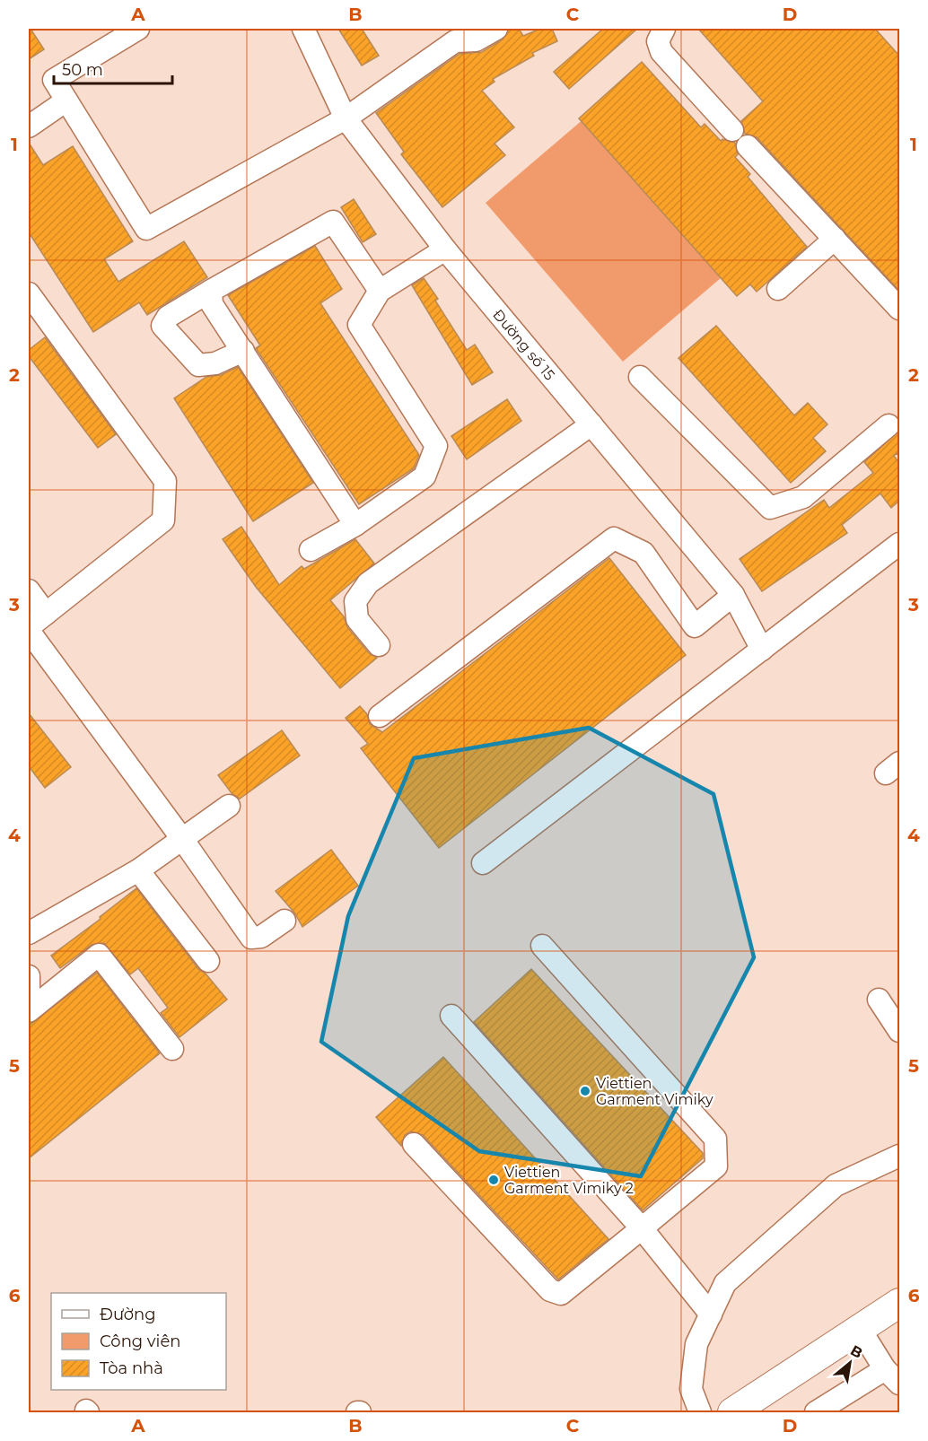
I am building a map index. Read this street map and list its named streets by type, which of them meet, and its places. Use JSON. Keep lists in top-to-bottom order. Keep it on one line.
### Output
{"streets":{"street":["Đường số 15"]},"places":["Viettien Garment Vimiky","Viettien Garment Vimiky 2"],"legend":["Đường","Công viên","Tòa nhà"],"scale_bar":"50 m","north":"top right","grid":{"columns":["A","B","C","D"],"rows":["1","2","3","4","5","6"]}}
